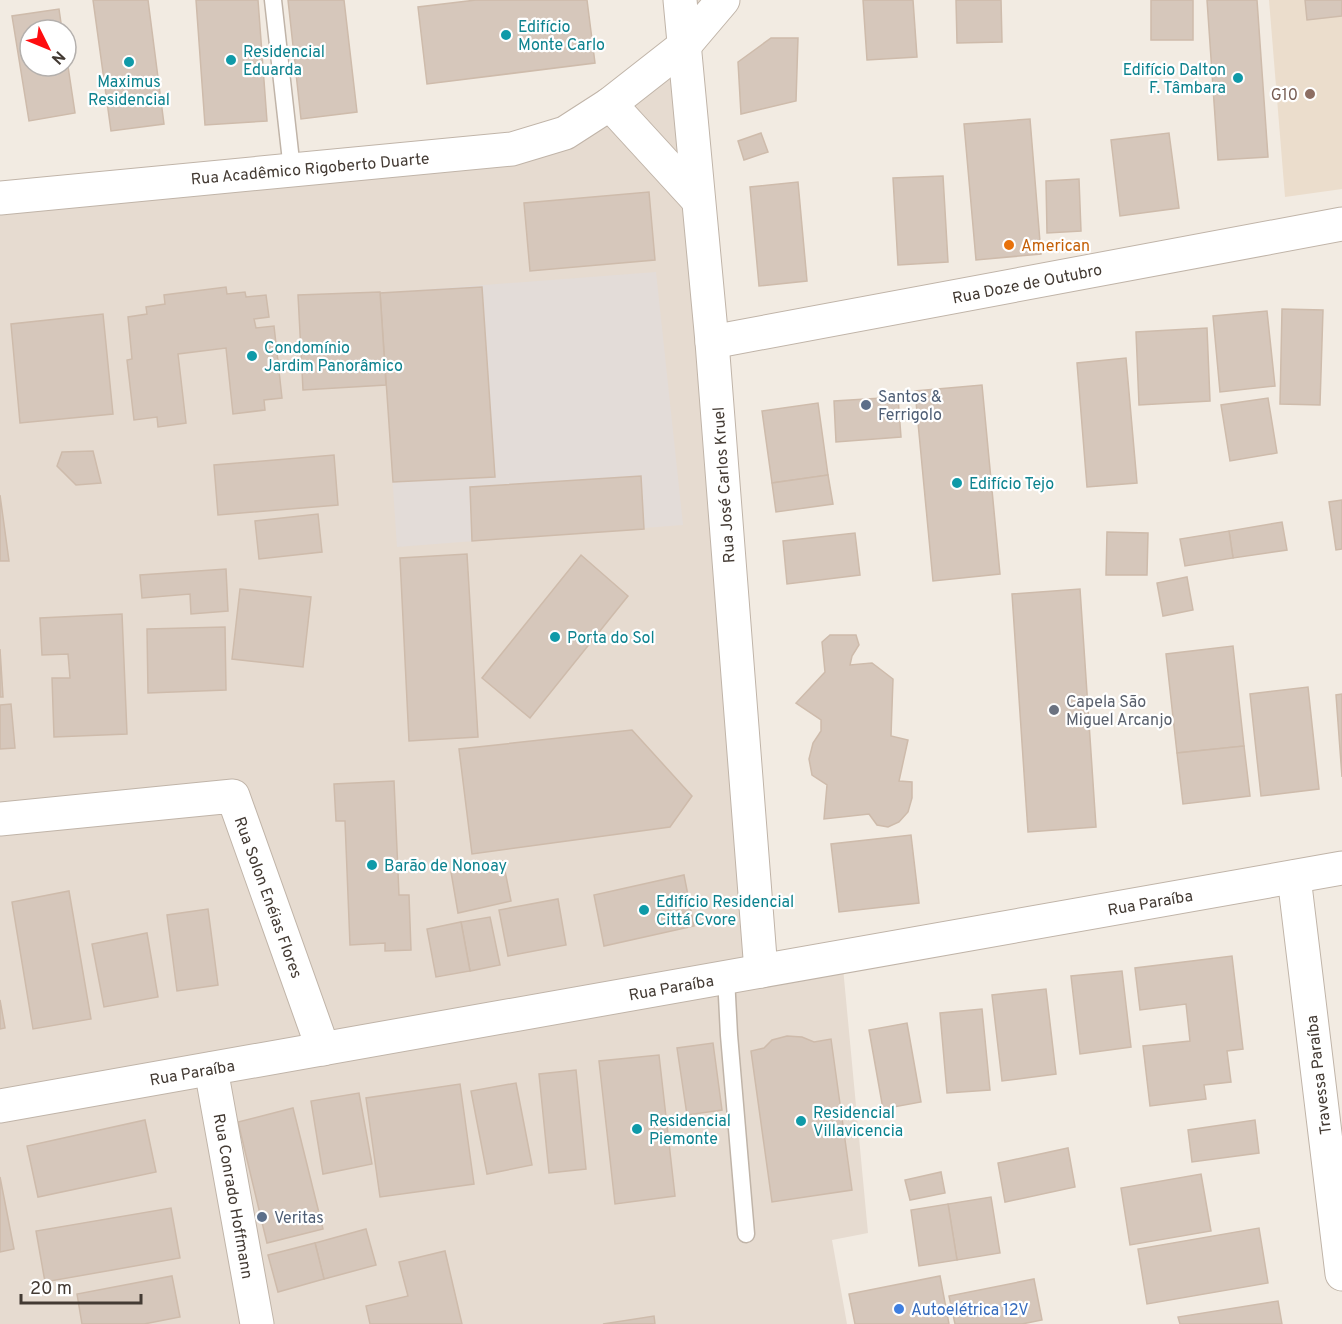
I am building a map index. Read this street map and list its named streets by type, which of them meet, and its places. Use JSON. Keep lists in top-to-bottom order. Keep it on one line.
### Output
{"streets":{"street":["Rua Acadêmico Rigoberto Duarte","Rua Doze de Outubro","Rua José Carlos Kruel","Rua Solon Enéias Flores","Rua Paraíba","Travessa Paraíba","Rua Conrado Hoffmann"]},"crossings":[["Rua Acadêmico Rigoberto Duarte","Rua José Carlos Kruel"],["Rua Doze de Outubro","Rua José Carlos Kruel"],["Rua José Carlos Kruel","Rua Paraíba"],["Rua Solon Enéias Flores","Rua Paraíba"],["Rua Paraíba","Travessa Paraíba"],["Rua Paraíba","Rua Conrado Hoffmann"]],"places":["Edifício Monte Carlo","Residencial Eduarda","Maximus Residencial","Edifício Dalton F. Tâmbara","G10","American","Condomínio Jardim Panorâmico","Santos & Ferrigolo","Edifício Tejo","Porta do Sol","Capela São Miguel Arcanjo","Barão de Nonoay","Edifício Residencial Cittá Cvore","Residencial Villavicencia","Residencial Piemonte","Veritas","Autoelétrica 12V"],"scale_bar":"20 m","north":"bottom right"}
